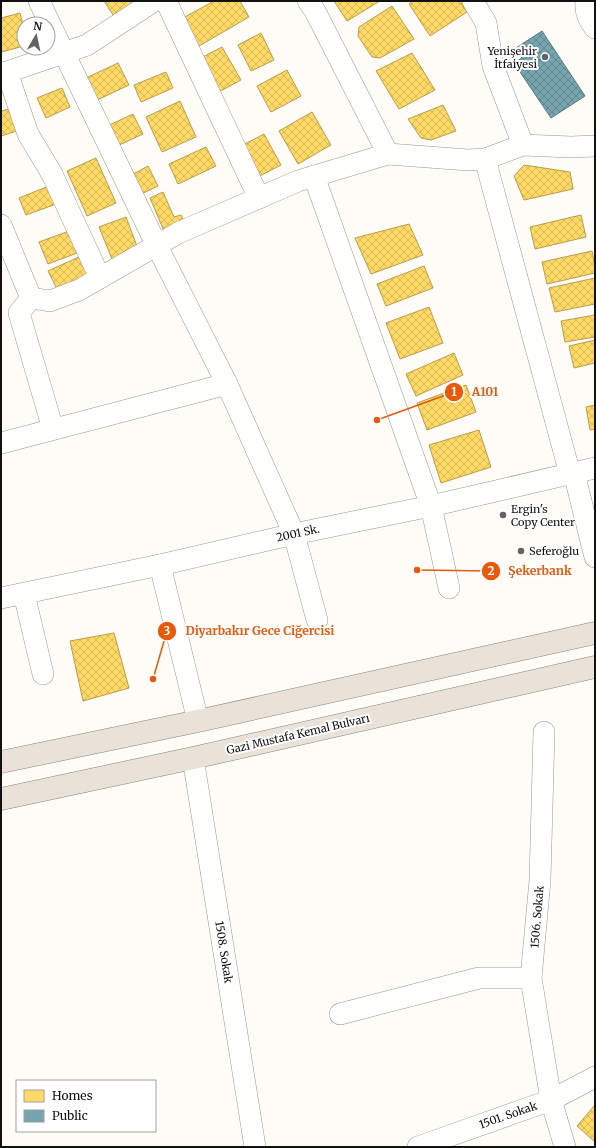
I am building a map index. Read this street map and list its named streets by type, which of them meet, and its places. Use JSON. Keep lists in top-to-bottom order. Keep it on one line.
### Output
{"streets":{"highway":["Gazi Mustafa Kemal Bulvarı"],"street":["2001 Sk.","1506. Sokak","1508. Sokak","1501. Sokak"]},"crossings":[["Gazi Mustafa Kemal Bulvarı","1508. Sokak"],["1506. Sokak","1501. Sokak"]],"places":["Yenişehir İtfaiyesi","A101","Ergin's Copy Center","Seferoğlu","Şekerbank","Diyarbakır Gece Ciğercisi"],"legend":["Homes","Public"],"north":"top"}
